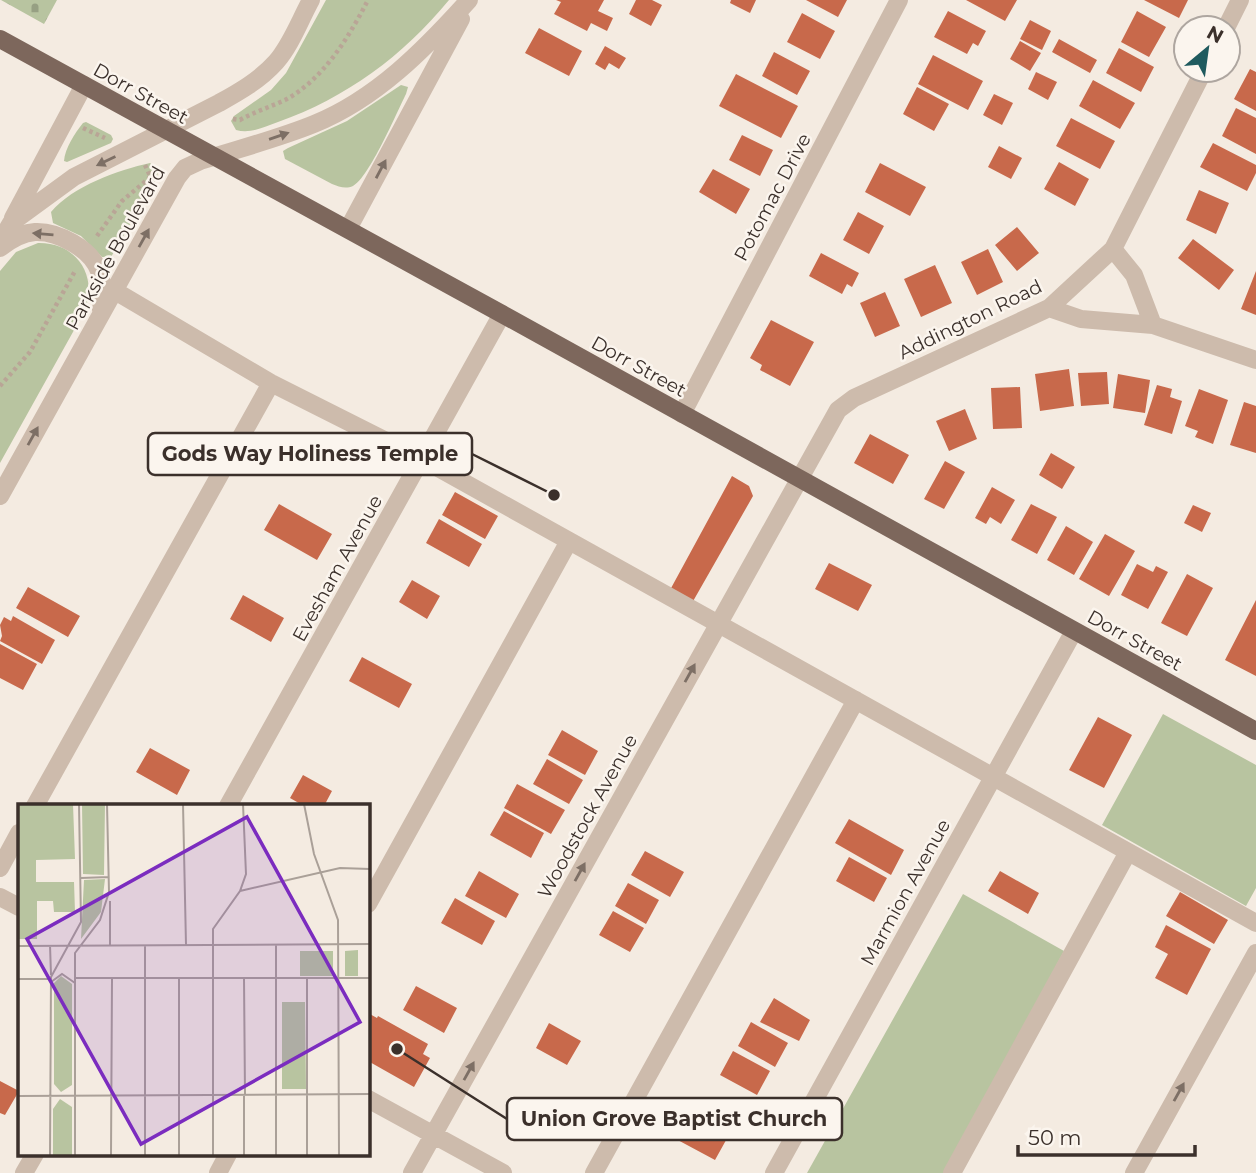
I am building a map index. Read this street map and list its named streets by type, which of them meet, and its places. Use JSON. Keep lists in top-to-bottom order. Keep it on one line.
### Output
{"streets":{"main road":["Dorr Street"],"street":["Potomac Drive","Parkside Boulevard","Addington Road","Evesham Avenue","Woodstock Avenue","Marmion Avenue"]},"crossings":[["Dorr Street","Potomac Drive"],["Dorr Street","Parkside Boulevard"],["Dorr Street","Addington Road"],["Dorr Street","Evesham Avenue"],["Dorr Street","Woodstock Avenue"],["Dorr Street","Marmion Avenue"],["Addington Road","Woodstock Avenue"]],"one_way":["Woodstock Avenue"],"places":["Gods Way Holiness Temple","Union Grove Baptist Church"],"scale_bar":"50 m","north":"top right"}
